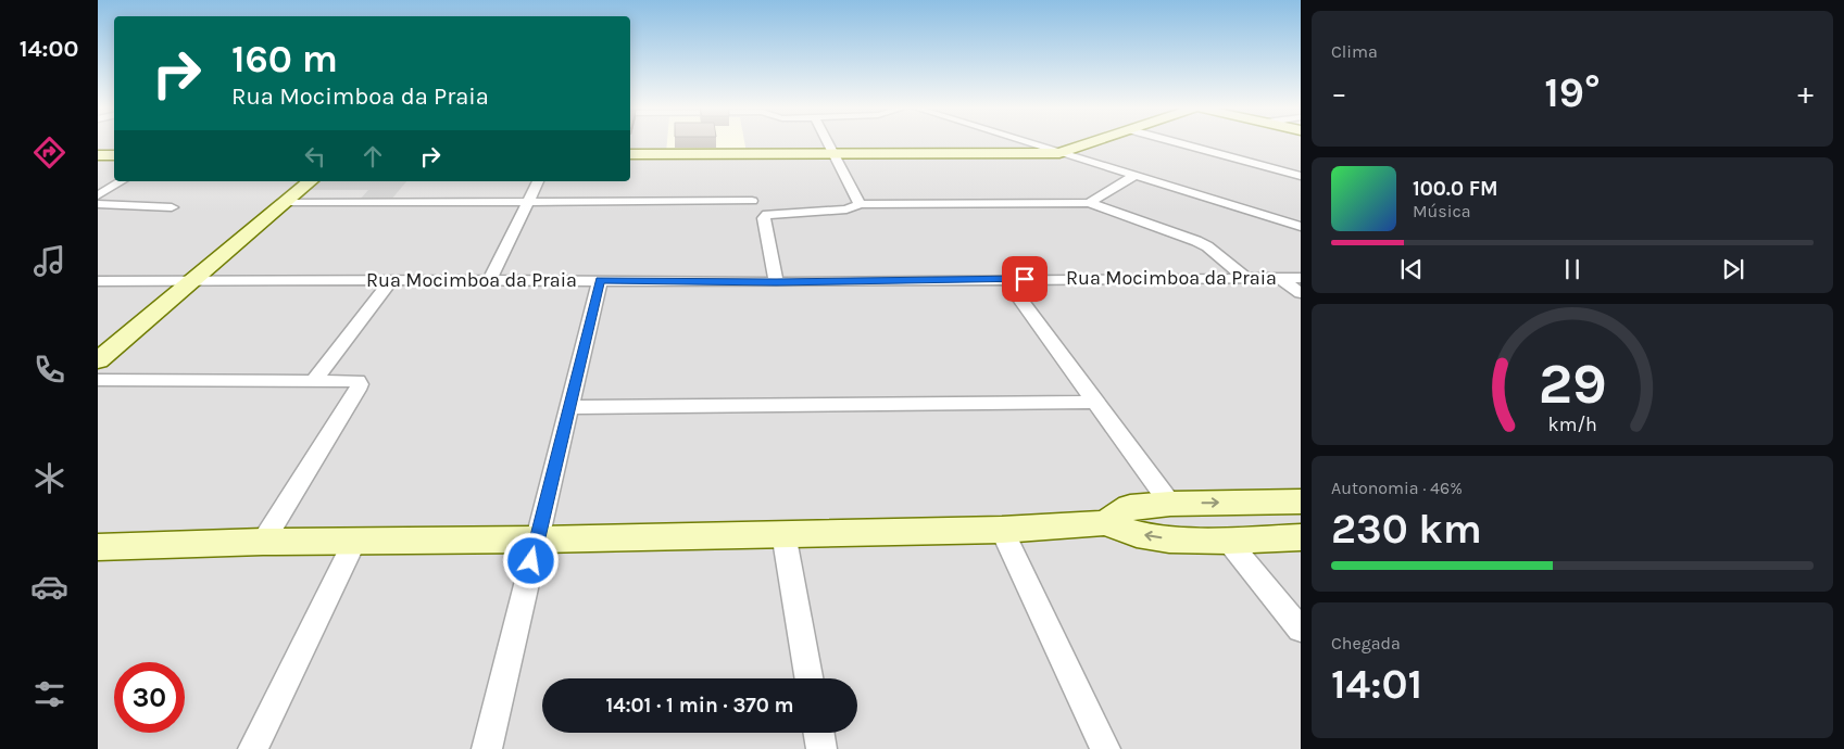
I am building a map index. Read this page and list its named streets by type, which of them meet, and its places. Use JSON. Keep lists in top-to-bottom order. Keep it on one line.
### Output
{"streets":{"street":["Rua Mocimboa da Praia"]},"page":{"tabs":"14:00","tile":["Clima",["Autonomia · 46%","230 km"],["Chegada","14:01"]],"turn":["160 m","Rua Mocimboa da Praia"],"heat":["−","19°","+"],"song":["100.0 FM","Música"],"limit":"30","trip":"14:01 · 1 min · 370 m","gauge":["29","km/h"]}}
